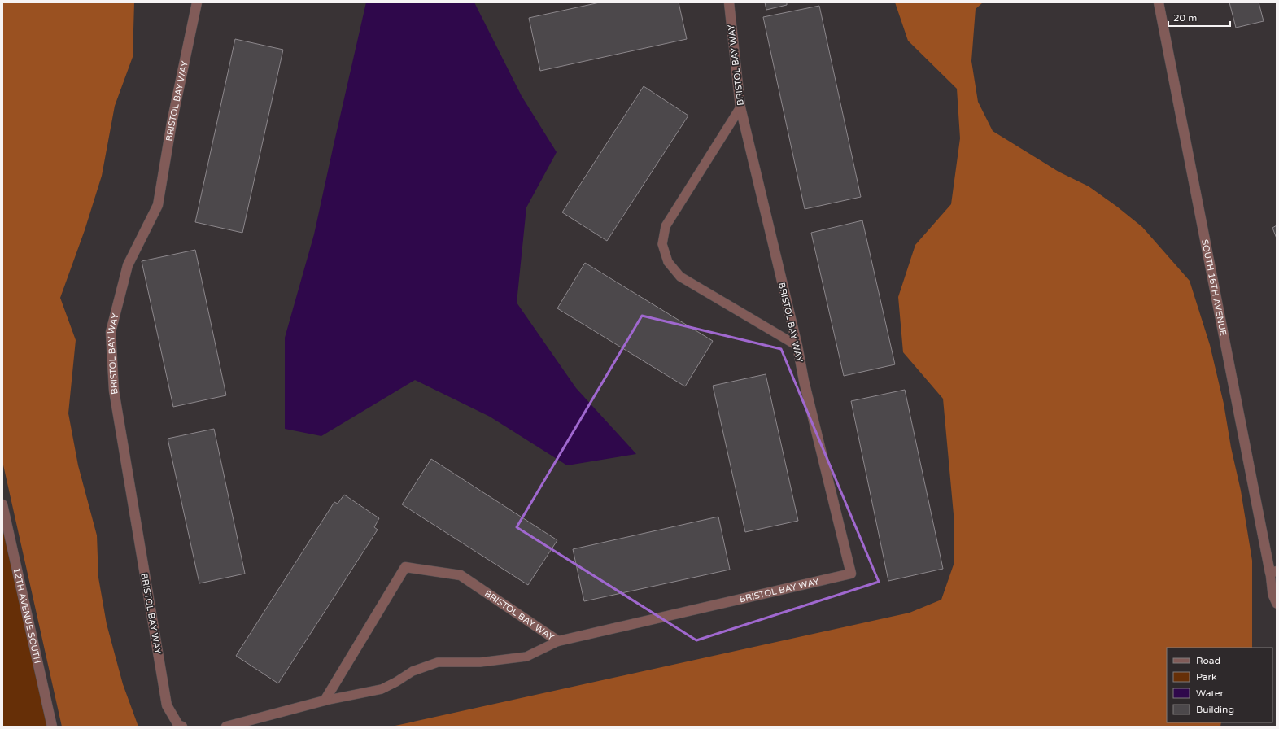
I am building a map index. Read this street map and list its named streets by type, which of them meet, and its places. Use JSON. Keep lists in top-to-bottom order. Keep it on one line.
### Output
{"streets":{"street":["BRISTOL BAY WAY","SOUTH 16TH AVENUE","12TH AVENUE SOUTH"]},"legend":["Road","Park","Water","Building"],"scale_bar":"20 m"}
